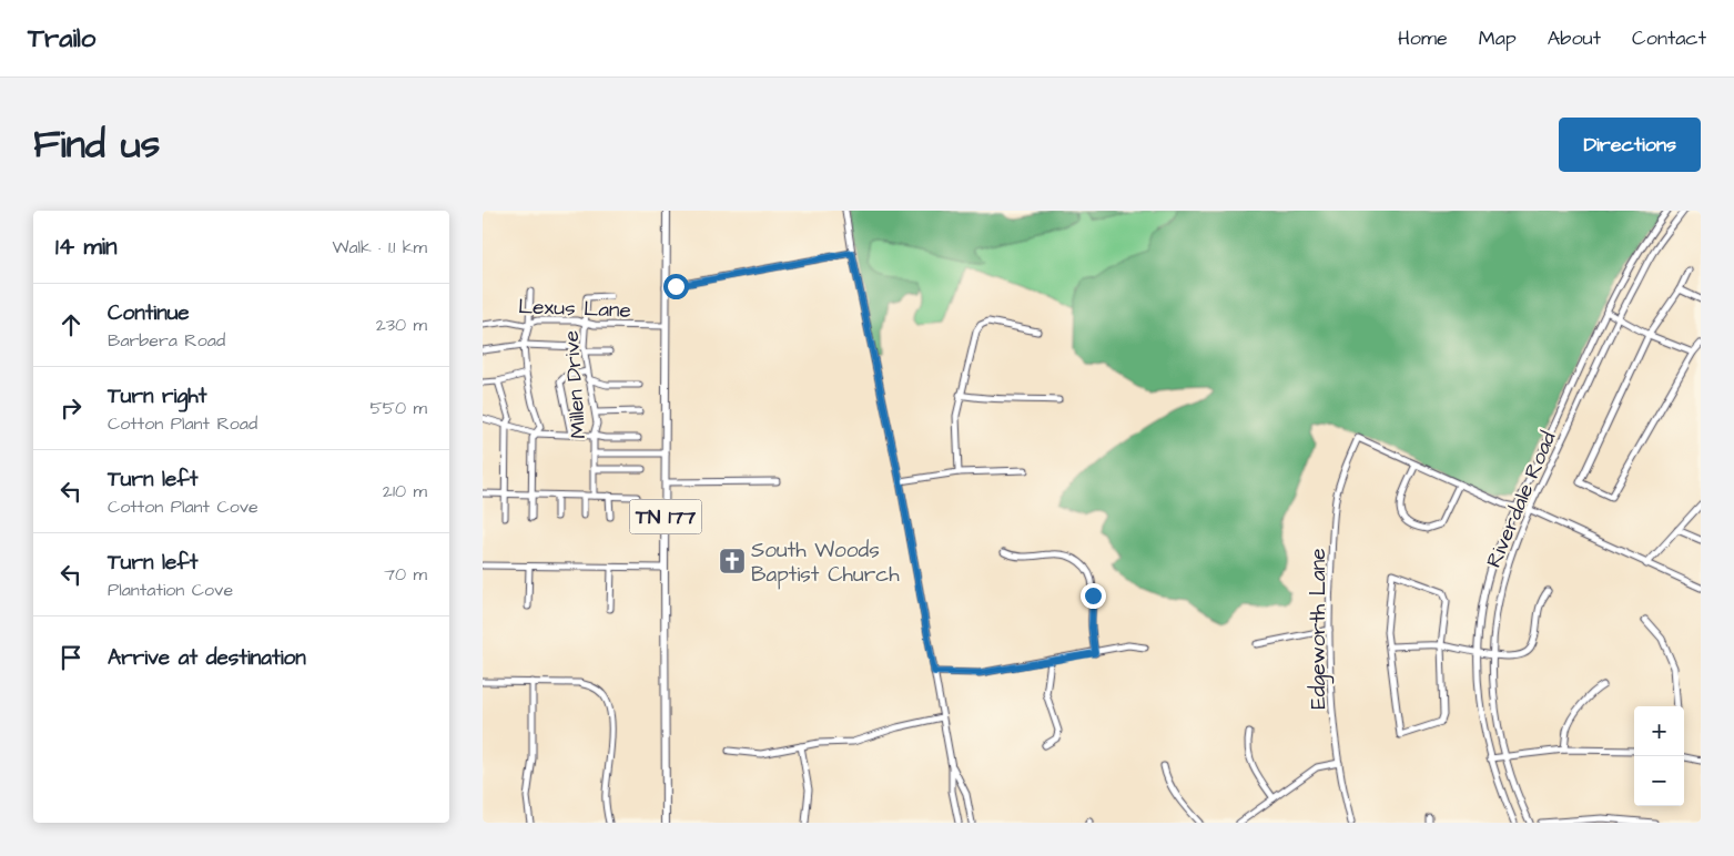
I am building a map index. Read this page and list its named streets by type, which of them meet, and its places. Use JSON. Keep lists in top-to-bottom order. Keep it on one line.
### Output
{"streets":{"main road":["TN 177"],"street":["Lexus Lane","Millen Drive","Riverdale Road","Edgeworth Lane"]},"crossings":[["Lexus Lane","Millen Drive"],["Lexus Lane","TN 177"]],"places":{"church":["South Woods Baptist Church"]},"page":{"header":"Trailo","nav":["Home","Map","About","Contact"],"title":"Find us","buttons":"Directions","heading":["14 min","Walk · 1.1 km"],"list":[["Continue","Barbera Road","230 m"],["Turn right","Cotton Plant Road","550 m"],["Turn left","Cotton Plant Cove","210 m"],["Turn left","Plantation Cove","70 m"],"Arrive at destination"],"map_buttons":["+","−"]}}
